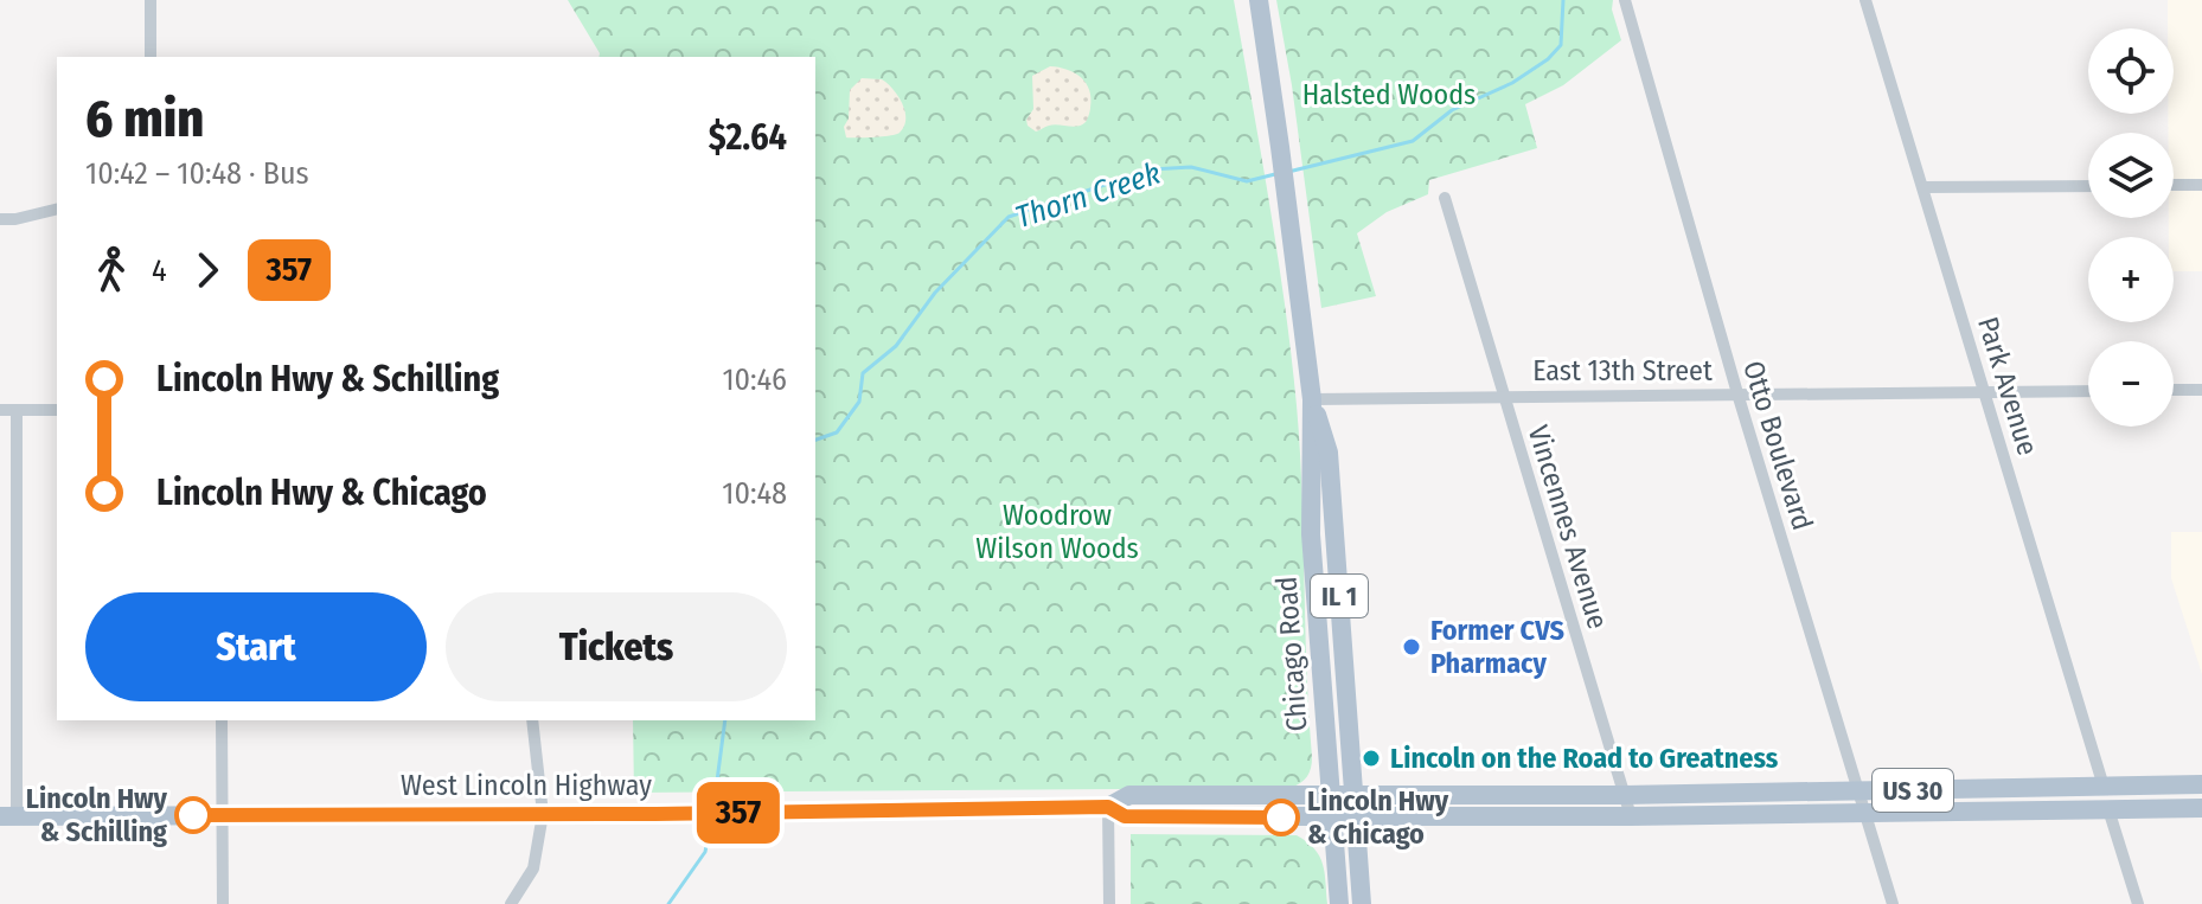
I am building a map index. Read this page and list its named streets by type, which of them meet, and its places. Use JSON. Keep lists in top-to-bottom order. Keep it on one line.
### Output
{"streets":{"main road":["IL 1","Chicago Road","West Lincoln Highway","US 30"],"street":["East 13th Street","Park Avenue","Otto Boulevard","Vincennes Avenue"]},"crossings":[["East 13th Street","Park Avenue"],["East 13th Street","Otto Boulevard"],["East 13th Street","Vincennes Avenue"],["East 13th Street","Chicago Road"],["Park Avenue","US 30"],["Otto Boulevard","US 30"],["Vincennes Avenue","US 30"],["Chicago Road","West Lincoln Highway"],["Chicago Road","US 30"],["West Lincoln Highway","US 30"]],"water":["Thorn Creek"],"parks":["Halsted Woods","Woodrow Wilson Woods"],"places":["Former CVS Pharmacy","Lincoln on the Road to Greatness","Lincoln Hwy & Schilling","Lincoln Hwy & Chicago"],"lines":["bus line 357"],"page":{"on_map":"357","map_buttons":["+","−"],"heading":["6 min","10:42 – 10:48 · Bus","$2.64"],"legs":["4","357"],"list":[{"name":"Lincoln Hwy & Schilling","value":"10:46"},{"name":"Lincoln Hwy & Chicago","value":"10:48"}],"buttons":["Start","Tickets"]}}
